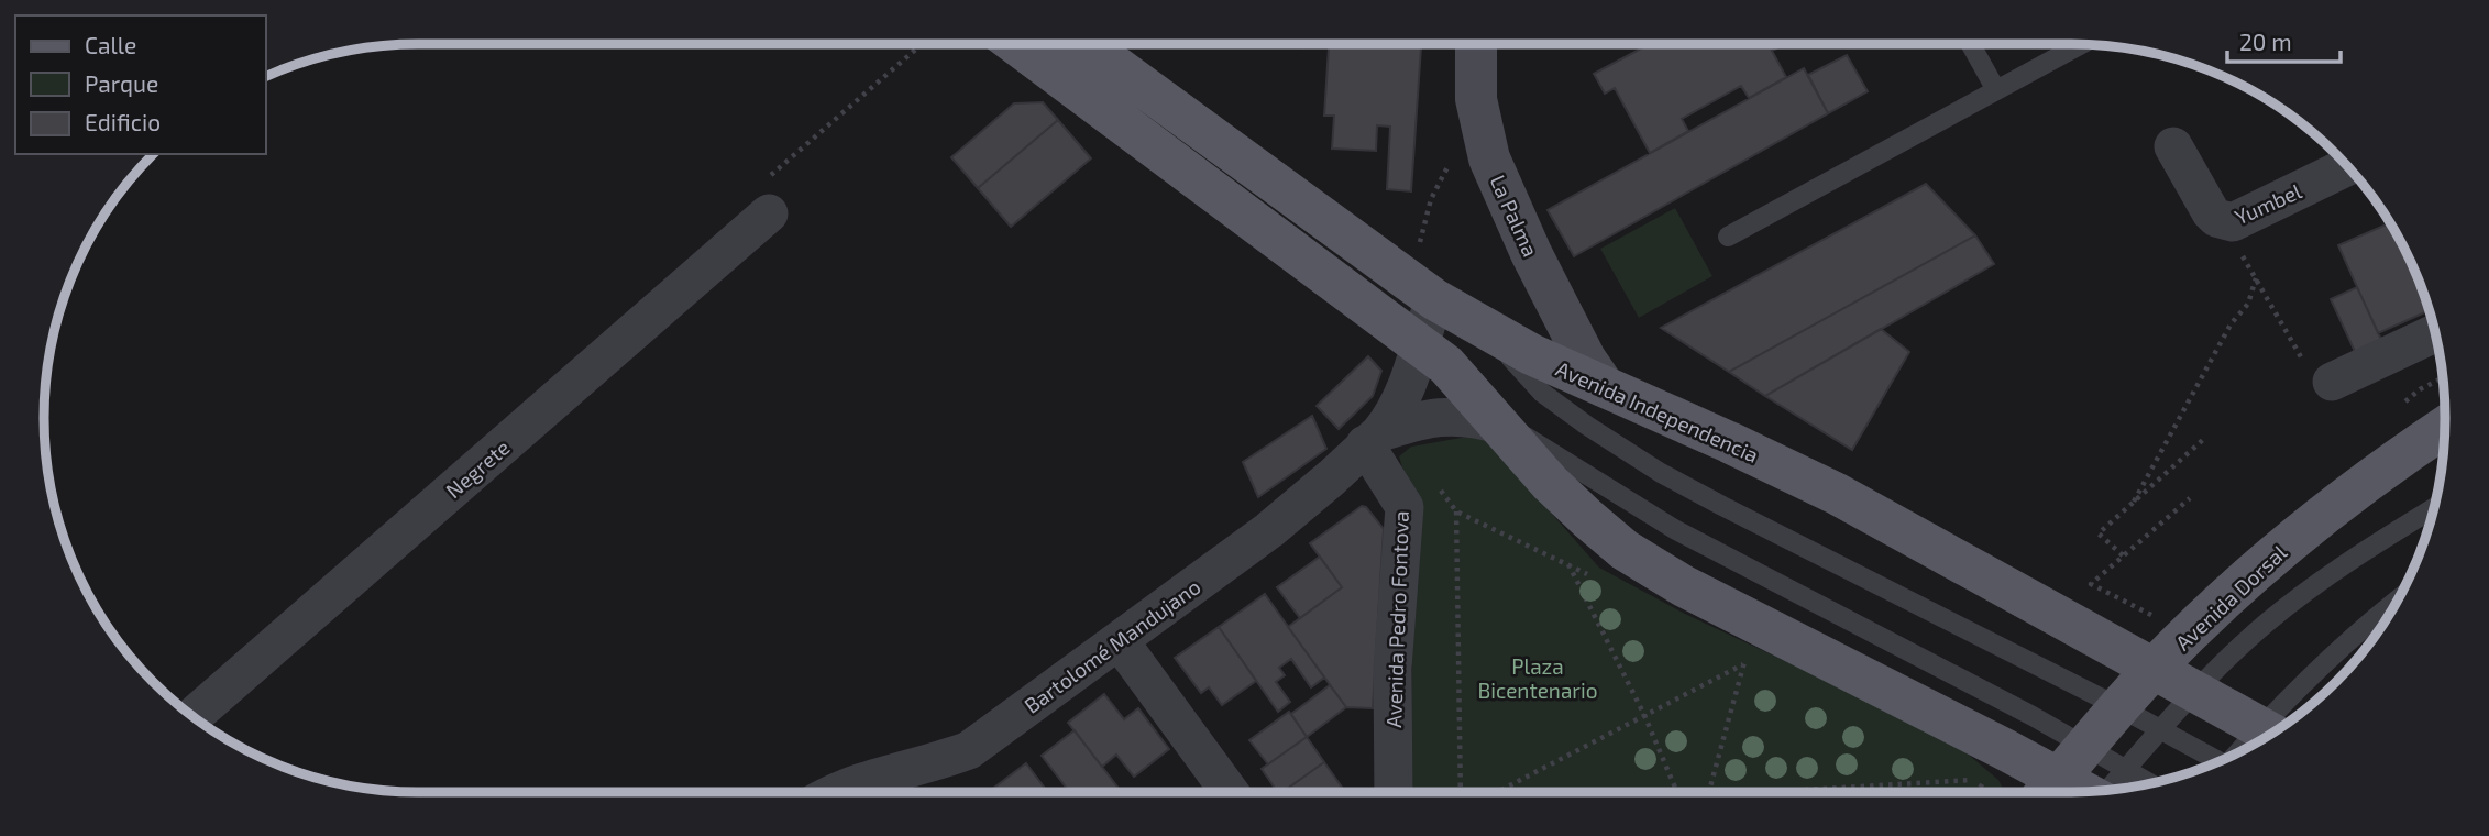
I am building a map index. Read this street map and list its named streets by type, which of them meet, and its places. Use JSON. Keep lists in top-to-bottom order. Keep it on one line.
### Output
{"streets":{"main road":["La Palma","Avenida Independencia","Avenida Dorsal"],"street":["Yumbel","Negrete","Avenida Pedro Fontova","Bartolomé Mandujano"]},"crossings":[["La Palma","Avenida Independencia"],["Avenida Independencia","Avenida Dorsal"],["Avenida Pedro Fontova","Bartolomé Mandujano"]],"parks":["Plaza Bicentenario"],"legend":["Calle","Parque","Edificio"],"scale_bar":"20 m"}
